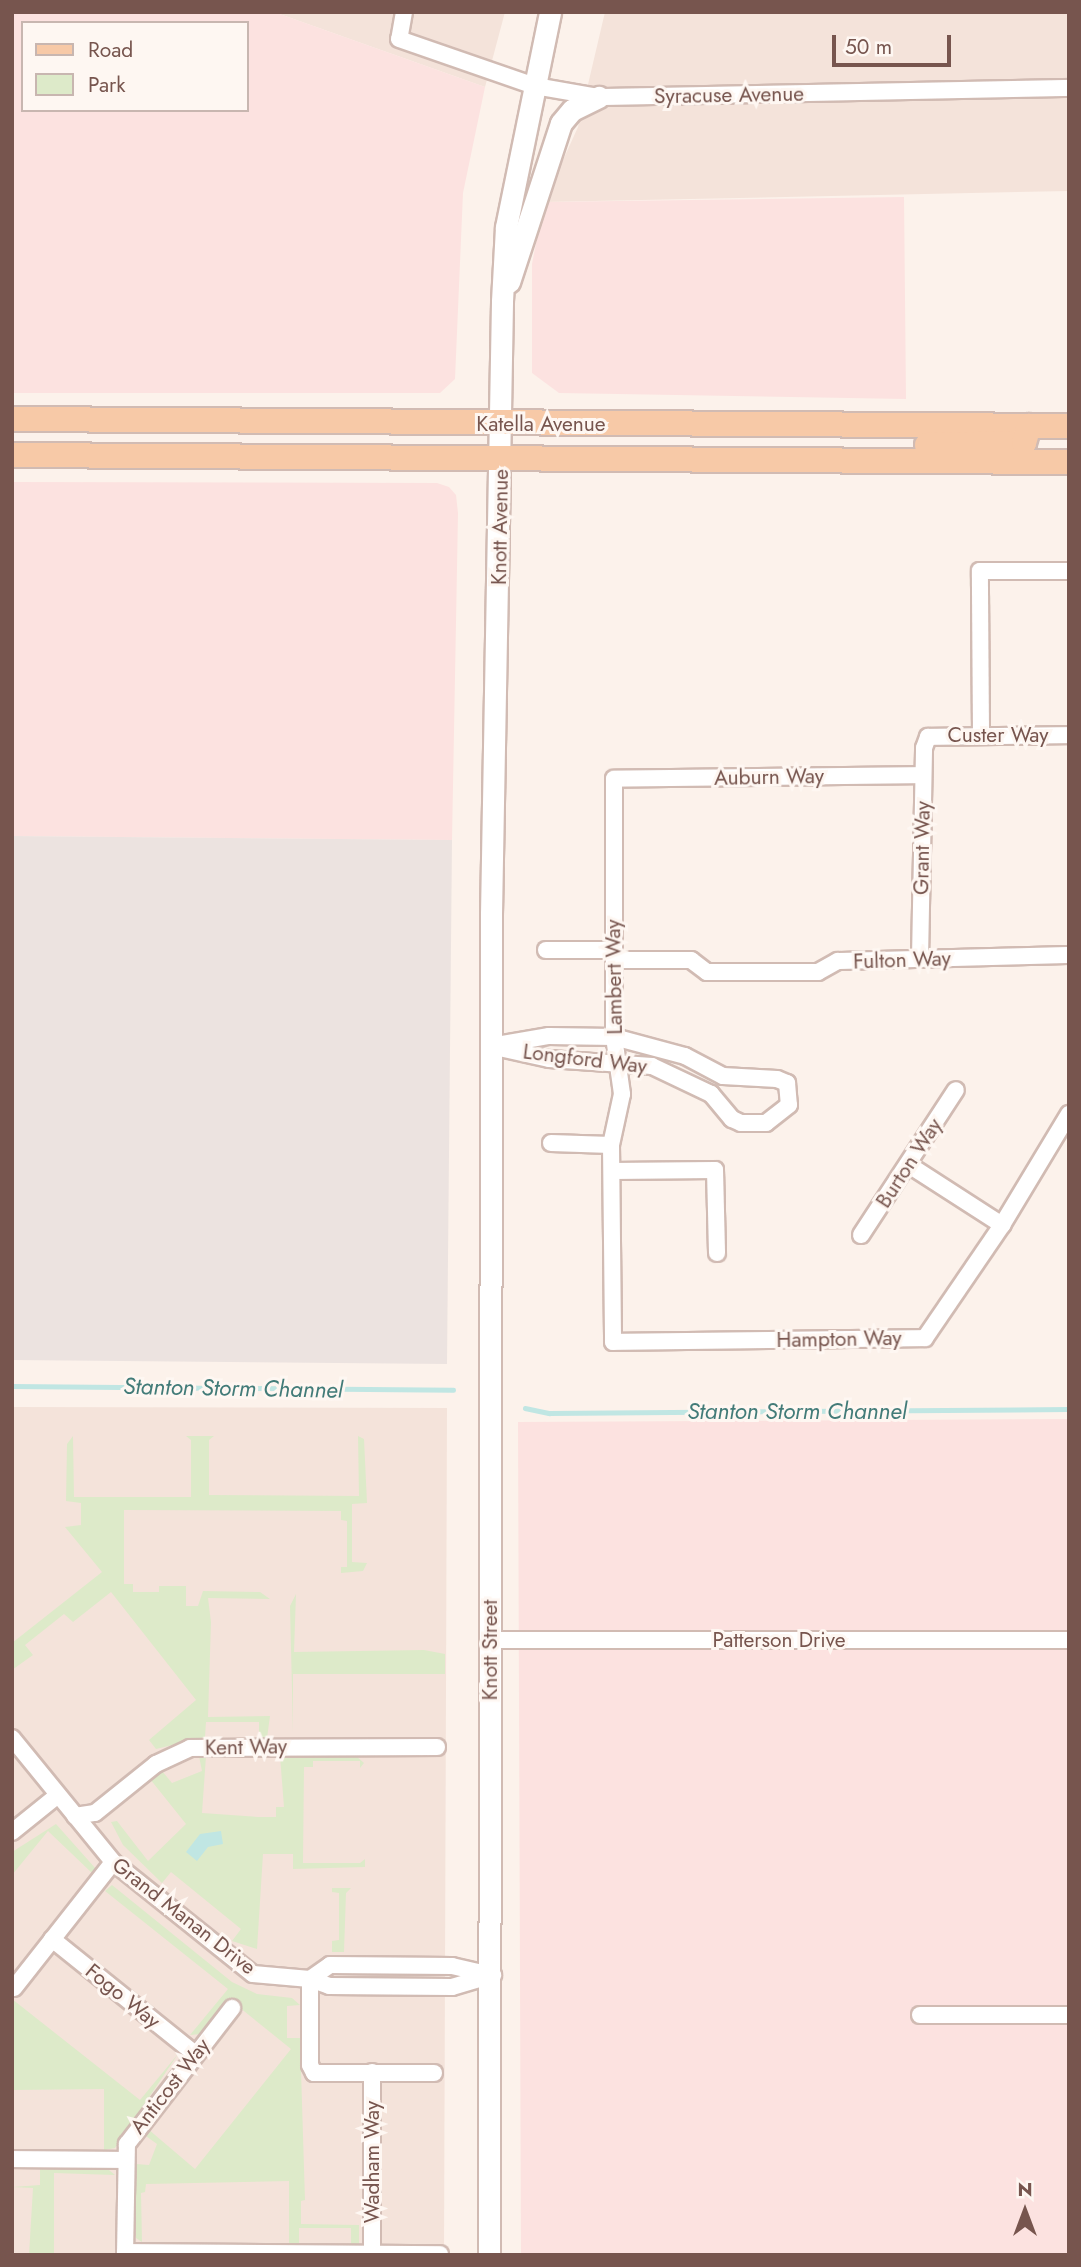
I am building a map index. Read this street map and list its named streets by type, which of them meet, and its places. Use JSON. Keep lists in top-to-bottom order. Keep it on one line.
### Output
{"streets":{"main road":["Katella Avenue","Knott Avenue","Knott Street"],"street":["Syracuse Avenue","Custer Way","Auburn Way","Grant Way","Fulton Way","Lambert Way","Longford Way","Burton Way","Hampton Way","Patterson Drive","Kent Way","Grand Manan Drive","Fogo Way","Anticost Way","Wadham Way"]},"crossings":[["Syracuse Avenue","Knott Avenue"],["Katella Avenue","Knott Avenue"],["Knott Avenue","Longford Way"],["Knott Avenue","Knott Street"],["Custer Way","Grant Way"],["Auburn Way","Grant Way"],["Auburn Way","Lambert Way"],["Grant Way","Fulton Way"],["Fulton Way","Lambert Way"],["Lambert Way","Longford Way"],["Lambert Way","Hampton Way"],["Longford Way","Knott Street"],["Patterson Drive","Knott Street"],["Kent Way","Grand Manan Drive"],["Fogo Way","Anticost Way"]],"water":["Stanton Storm Channel"],"legend":["Road","Park"],"scale_bar":"50 m","north":"top"}
